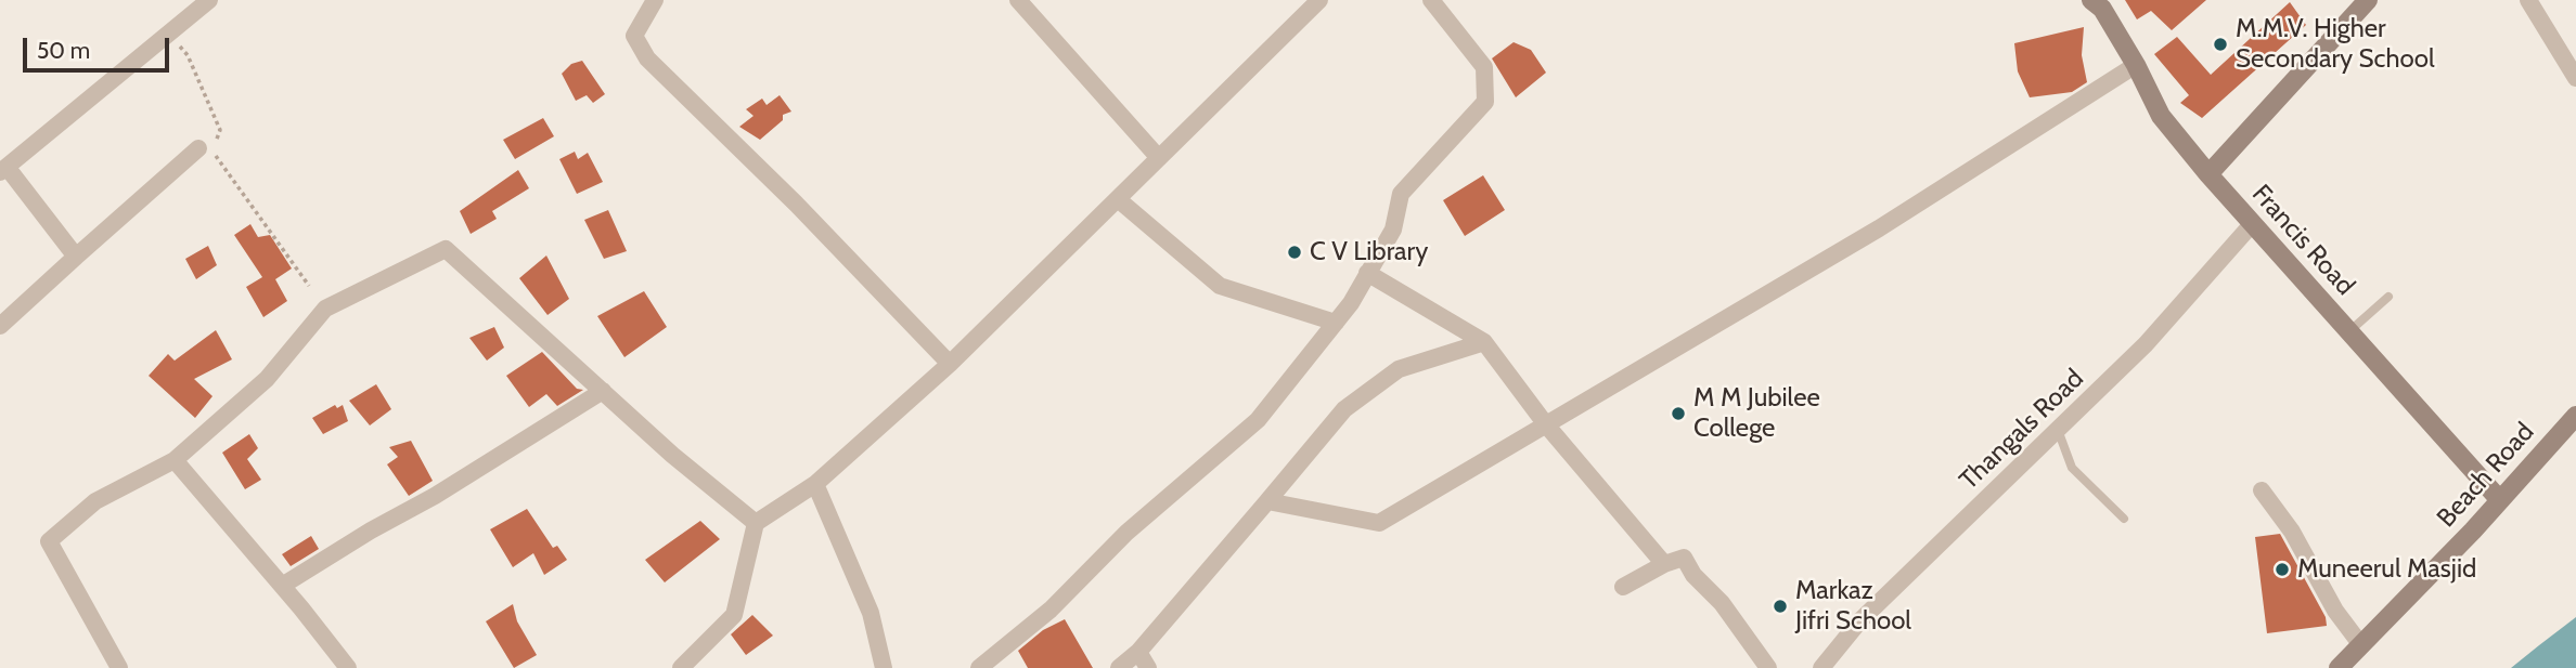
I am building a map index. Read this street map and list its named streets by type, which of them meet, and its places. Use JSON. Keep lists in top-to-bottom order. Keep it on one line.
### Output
{"streets":{"main road":["Francis Road","Beach Road"],"street":["Thangals Road"]},"crossings":[["Francis Road","Thangals Road"],["Francis Road","Beach Road"]],"places":["M.M.V. Higher Secondary School","C V Library","M M Jubilee College","Muneerul Masjid","Markaz Jifri School"],"scale_bar":"50 m"}
